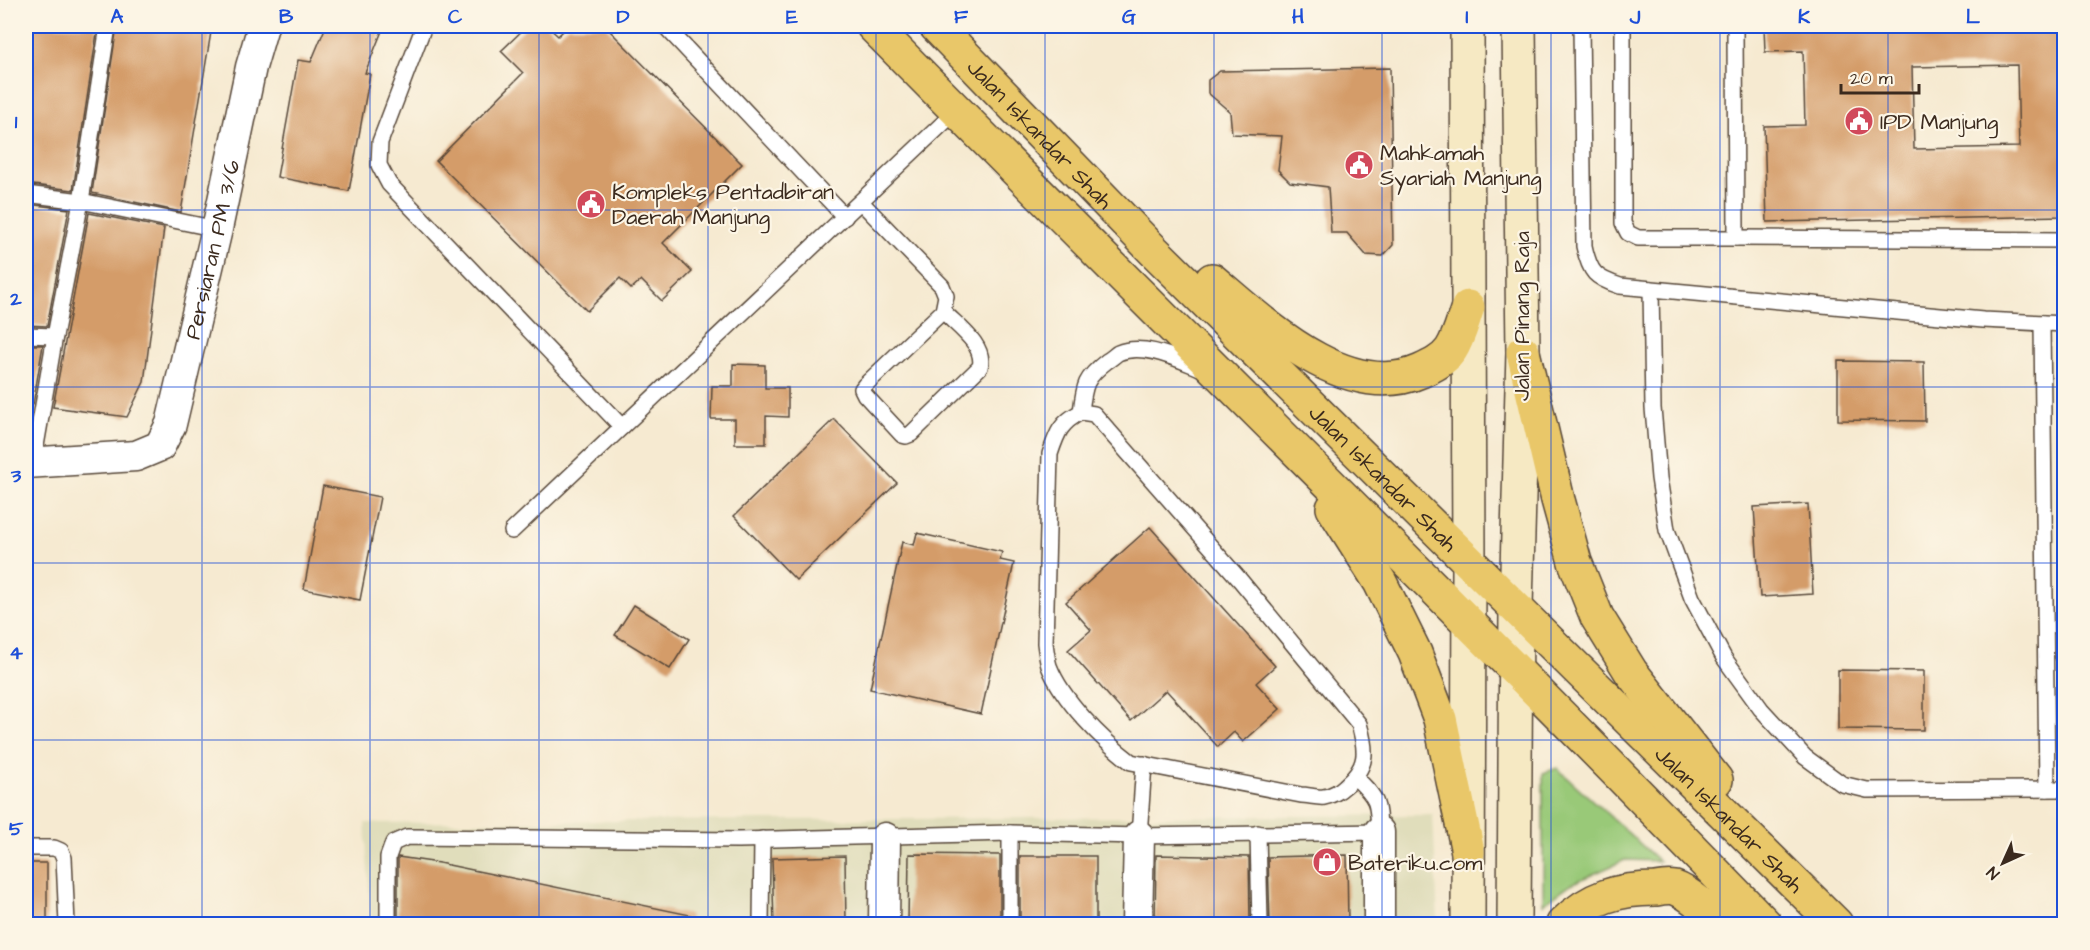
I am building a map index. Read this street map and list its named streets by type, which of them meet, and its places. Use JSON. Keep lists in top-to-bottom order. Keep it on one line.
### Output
{"streets":{"main road":["Jalan Iskandar Shah","Jalan Pinang Raja"],"street":["Persiaran PM 3/6"]},"crossings":[["Jalan Iskandar Shah","Jalan Pinang Raja"]],"places":{"public building":["IPD Manjung","Mahkamah Syariah Manjung","Kompleks Pentadbiran Daerah Manjung"],"shop":["Bateriku.com"]},"scale_bar":"20 m","north":"bottom left","grid":{"columns":["A","B","C","D","E","F","G","H","I","J","K","L"],"rows":["1","2","3","4","5"]}}
